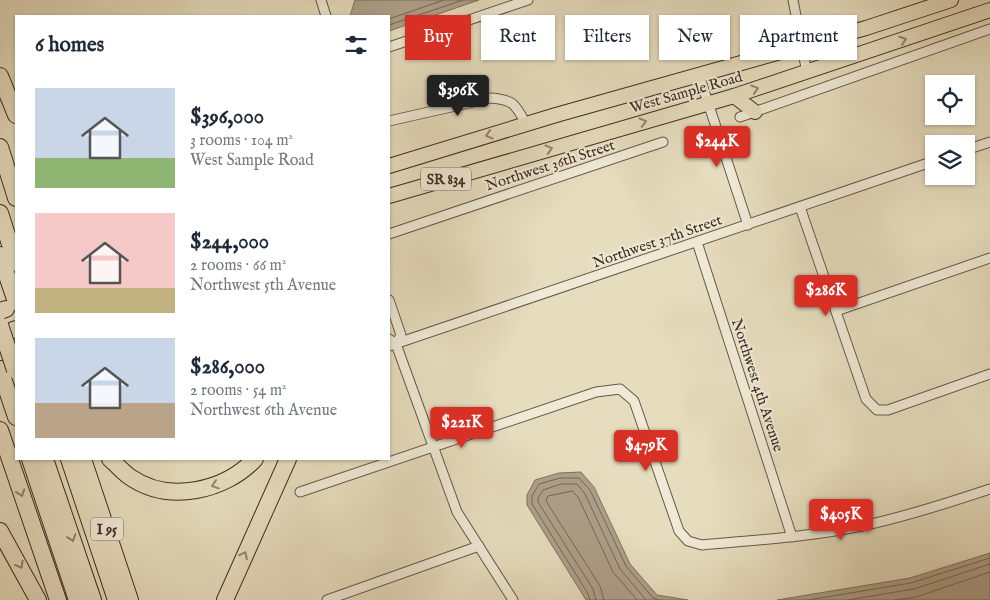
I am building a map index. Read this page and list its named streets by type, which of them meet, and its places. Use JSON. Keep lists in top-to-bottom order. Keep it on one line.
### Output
{"streets":{"highway":["I 95"],"main road":["West Sample Road","SR 834"],"street":["Northwest 36th Street","Northwest 37th Street","Northwest 4th Avenue"]},"crossings":[["Northwest 37th Street","Northwest 4th Avenue"]],"page":{"chip":["Buy","Rent","Filters","New","Apartment"],"heading":"6 homes","price":["$396K","$244K","$286K","$221K","$479K","$405K"],"list":[{"name":"$396,000","note":"3 rooms · 104 m² · West Sample Road"},{"name":"$244,000","note":"2 rooms · 66 m² · Northwest 5th Avenue"},{"name":"$286,000","note":"2 rooms · 54 m² · Northwest 6th Avenue"}]}}
